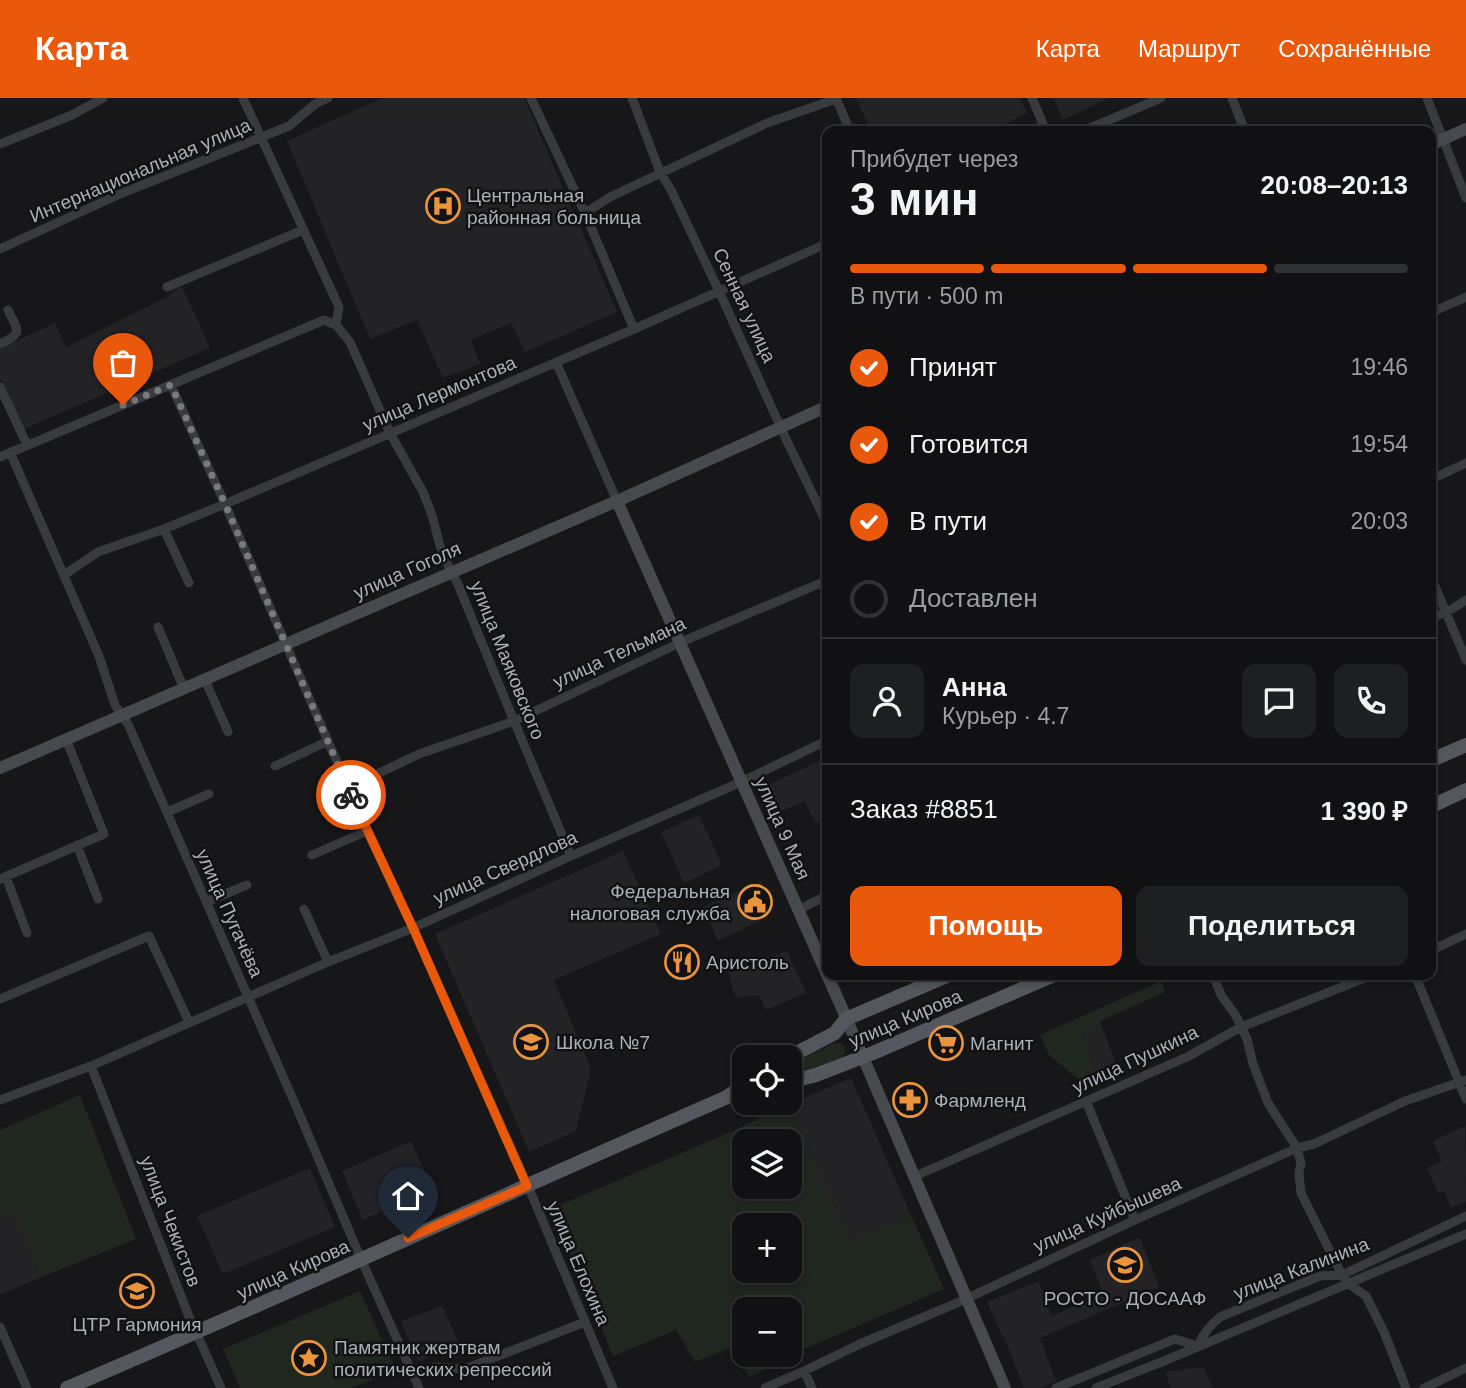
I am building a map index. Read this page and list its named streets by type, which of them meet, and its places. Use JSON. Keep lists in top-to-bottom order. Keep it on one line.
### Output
{"streets":{"main road":["улица Кирова"],"street":["Интернациональная улица","Сенная улица","улица Лермонтова","улица Гоголя","улица Тельмана","улица Маяковского","улица 9 Мая","улица Свердлова","улица Пугачёва","улица Пушкина","улица Куйбышева","улица Чекистов","улица Елохина","улица Калинина"]},"crossings":[["Интернациональная улица","улица Маяковского"],["Сенная улица","улица Лермонтова"],["Сенная улица","улица Гоголя"],["улица Лермонтова","улица Маяковского"],["улица Лермонтова","улица 9 Мая"],["улица Лермонтова","улица Пугачёва"],["улица Лермонтова","улица Елохина"],["улица Гоголя","улица Маяковского"],["улица Гоголя","улица 9 Мая"],["улица Гоголя","улица Пугачёва"],["улица Гоголя","улица Елохина"],["улица Тельмана","улица Маяковского"],["улица Тельмана","улица 9 Мая"],["улица Тельмана","улица Елохина"],["улица Маяковского","улица Свердлова"],["улица 9 Мая","улица Свердлова"],["улица 9 Мая","улица Кирова"],["улица 9 Мая","улица Пушкина"],["улица 9 Мая","улица Куйбышева"],["улица Свердлова","улица Пугачёва"],["улица Свердлова","улица Чекистов"],["улица Свердлова","улица Елохина"],["улица Пугачёва","улица Кирова"],["улица Кирова","улица Чекистов"],["улица Кирова","улица Елохина"]],"places":{"hospital":["Центральная районная больница"],"public building":["Федеральная налоговая служба"],"restaurant":["Аристоль"],"school or university":["Школа №7","РОСТО - ДОСААФ","ЦТР Гармония"],"supermarket":["Магнит"],"pharmacy":["Фармленд"],"place":["Памятник жертвам политических репрессий"]},"page":{"header":"Карта","nav":["Карта","Маршрут","Сохранённые"],"heading":["3 мин","Прибудет через","20:08–20:13"],"panel":["Анна","Курьер · 4.7","Заказ #8851","1 390 ₽"],"bar":"В пути · 500 m","list":[["Принят","19:46"],["Готовится","19:54"],["В пути","20:03"],"Доставлен"],"buttons":["Помощь","Поделиться"],"map_buttons":["+","−"]}}
